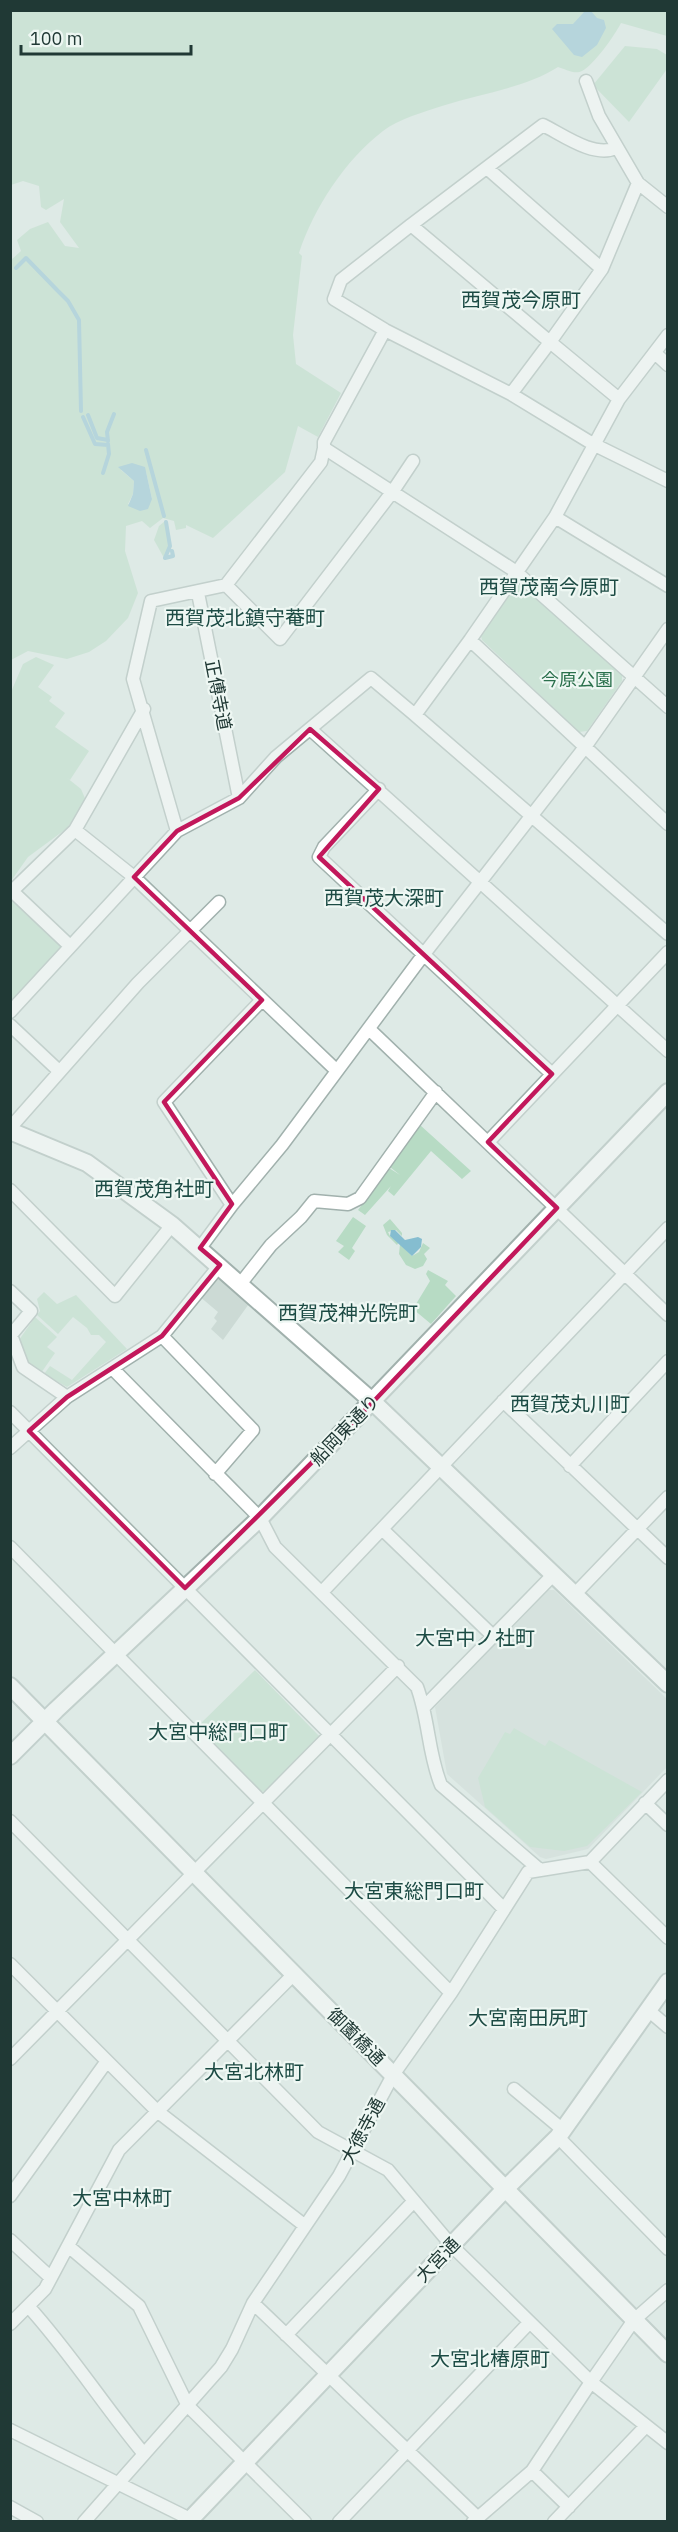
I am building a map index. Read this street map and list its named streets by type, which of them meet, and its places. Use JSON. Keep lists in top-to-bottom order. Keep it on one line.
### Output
{"streets":{"street":["正傅寺道","船岡東通り","御薗橋通","大徳寺通","大宮通"]},"crossings":[["船岡東通り","御薗橋通"],["御薗橋通","大徳寺通"],["御薗橋通","大宮通"]],"districts":["西賀茂今原町","西賀茂南今原町","西賀茂北鎮守菴町","西賀茂大深町","西賀茂角社町","西賀茂神光院町","西賀茂丸川町","大宮中ノ社町","大宮中総門口町","大宮東総門口町","大宮南田尻町","大宮北林町","大宮中林町","大宮北椿原町"],"parks":["今原公園"],"scale_bar":"100 m"}
